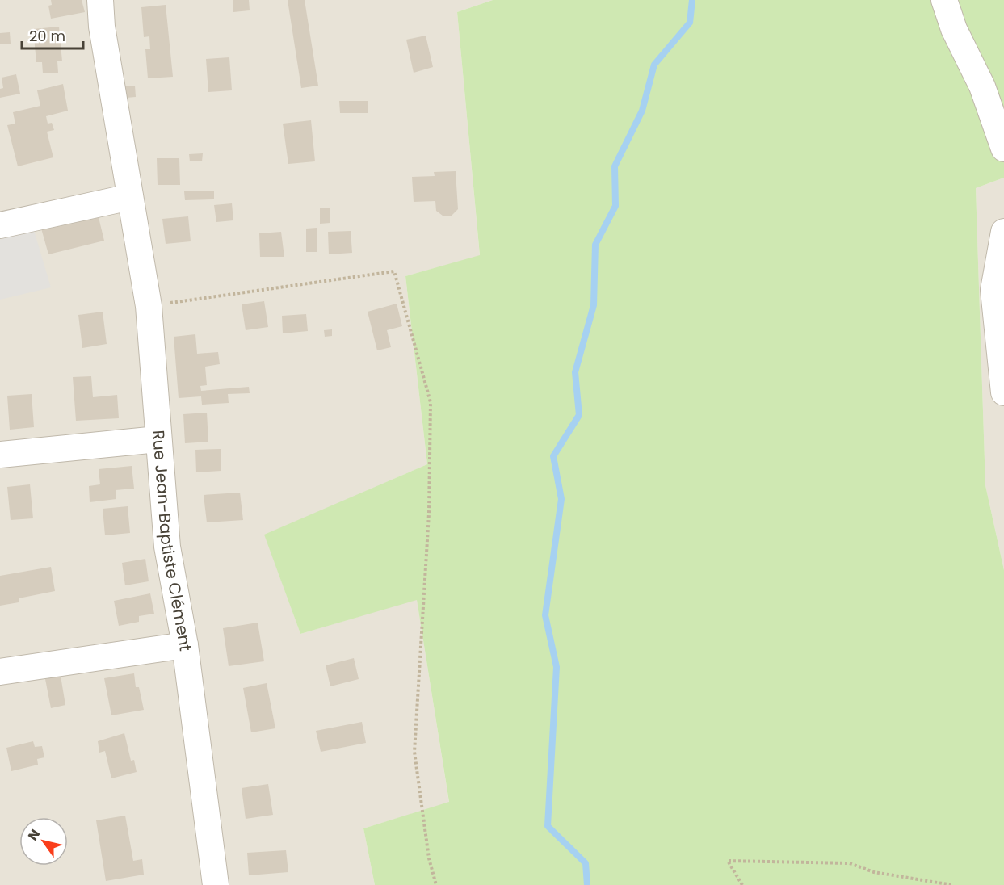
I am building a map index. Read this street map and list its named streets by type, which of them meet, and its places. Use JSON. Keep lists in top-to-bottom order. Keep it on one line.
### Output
{"streets":{"street":["Rue Jean-Baptiste Clément"]},"scale_bar":"20 m","north":"top left"}
